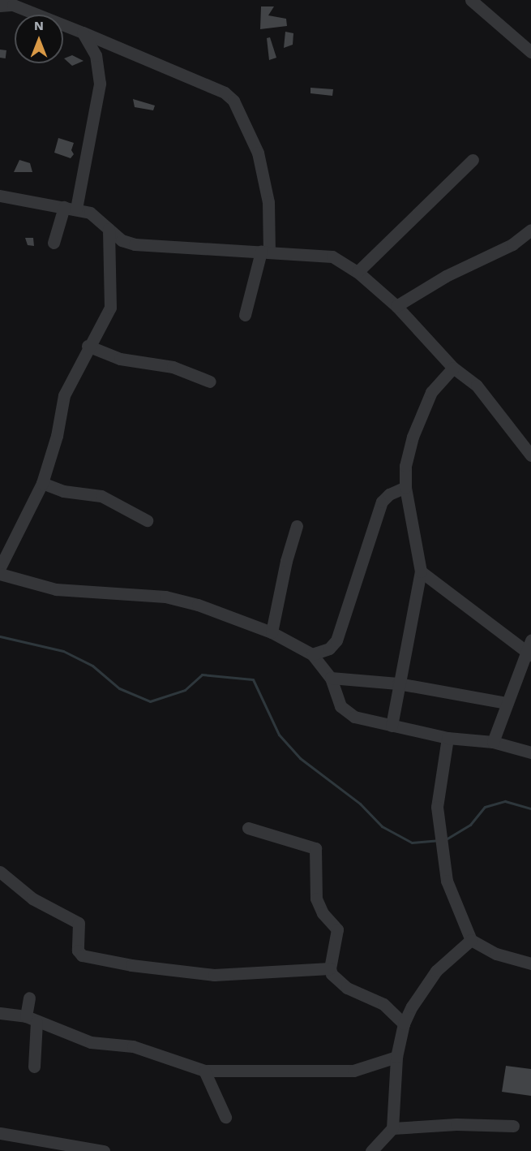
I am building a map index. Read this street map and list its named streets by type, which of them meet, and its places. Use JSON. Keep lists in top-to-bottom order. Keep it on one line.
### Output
{"north":"top"}
